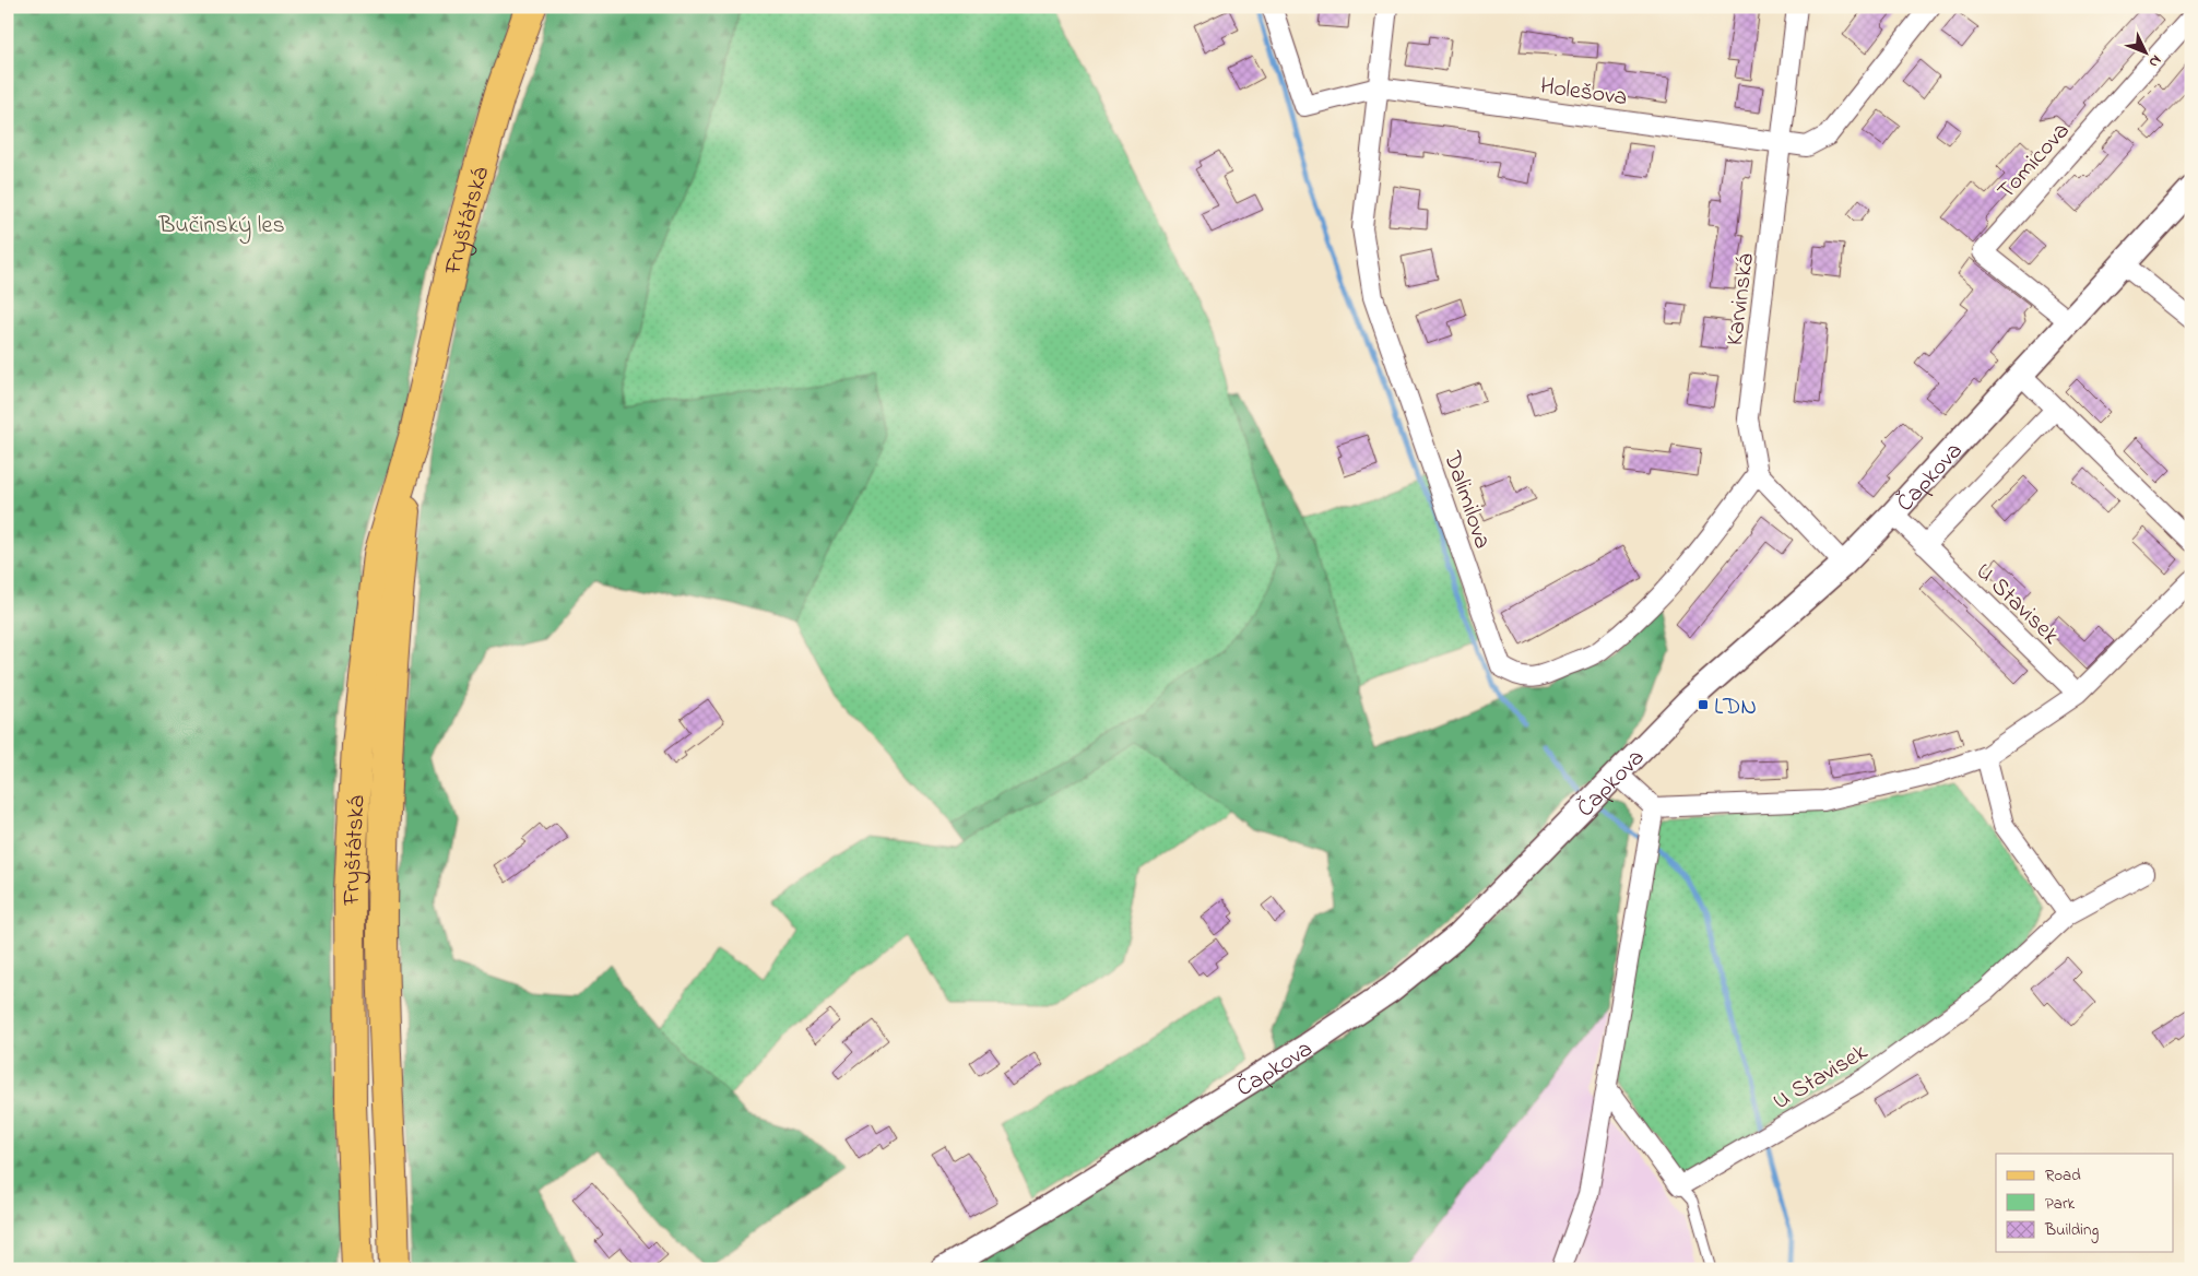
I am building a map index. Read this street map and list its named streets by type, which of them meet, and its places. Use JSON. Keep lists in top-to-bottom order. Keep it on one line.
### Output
{"streets":{"main road":["Fryštátská"],"street":["Holešova","Tomicova","Karvinská","Čapkova","Dalimilova","U Stavisek"]},"crossings":[["Holešova","Karvinská"],["Holešova","Dalimilova"],["Tomicova","Čapkova"],["Karvinská","Dalimilova"],["Čapkova","U Stavisek"]],"parks":["Bučinský les"],"places":{"transit":["LDN"]},"legend":["Road","Park","Building"],"north":"bottom right"}
